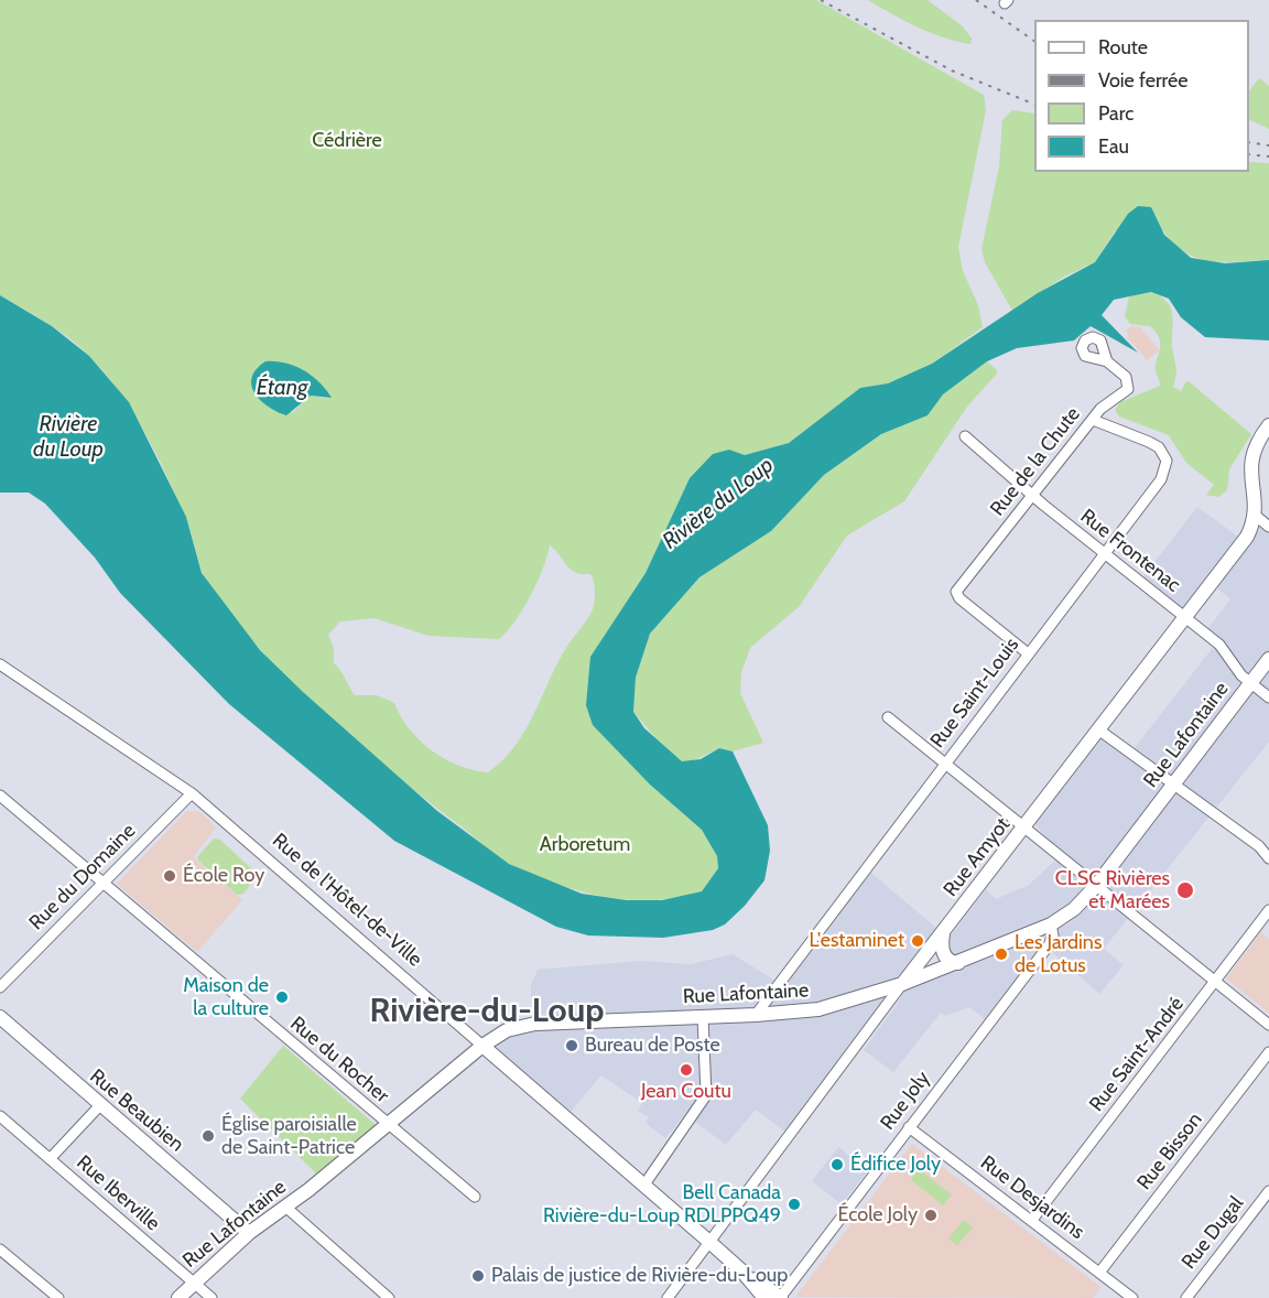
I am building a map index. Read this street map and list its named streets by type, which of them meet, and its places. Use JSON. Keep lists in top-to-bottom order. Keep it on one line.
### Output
{"streets":{"main road":["Rue Lafontaine","Rue Amyot","Rue de l'Hôtel-de-Ville","Rue Beaubien"],"street":["Rue de la Chute","Rue Frontenac","Rue Saint-Louis","Rue du Domaine","Rue Saint-André","Rue du Rocher","Rue Joly","Rue Bisson","Rue Iberville","Rue Desjardins","Rue Dugal"]},"crossings":[["Rue de la Chute","Rue Frontenac"],["Rue de la Chute","Rue Saint-Louis"],["Rue Frontenac","Rue Saint-Louis"],["Rue Frontenac","Rue Lafontaine"],["Rue Frontenac","Rue Amyot"],["Rue Saint-Louis","Rue Lafontaine"],["Rue Lafontaine","Rue Amyot"],["Rue Lafontaine","Rue de l'Hôtel-de-Ville"],["Rue Lafontaine","Rue du Rocher"],["Rue Lafontaine","Rue Joly"],["Rue Lafontaine","Rue Beaubien"],["Rue Lafontaine","Rue Iberville"],["Rue Amyot","Rue de l'Hôtel-de-Ville"],["Rue du Domaine","Rue de l'Hôtel-de-Ville"],["Rue du Domaine","Rue du Rocher"],["Rue Saint-André","Rue Desjardins"],["Rue Joly","Rue Desjardins"],["Rue Bisson","Rue Desjardins"]],"districts":["Rivière-du-Loup"],"water":["Étang","Rivière du Loup"],"parks":["Cédrière","Arboretum"],"places":["École Roy","CLSC Rivières et Marées","L'estaminet","Les Jardins de Lotus","Maison de la culture","Bureau de Poste","Jean Coutu","Église paroisialle de Saint-Patrice","Édifice Joly","Bell Canada Rivière-du-Loup RDLPPQ49","École Joly","Palais de justice de Rivière-du-Loup"],"legend":["Route","Voie ferrée","Parc","Eau"]}
